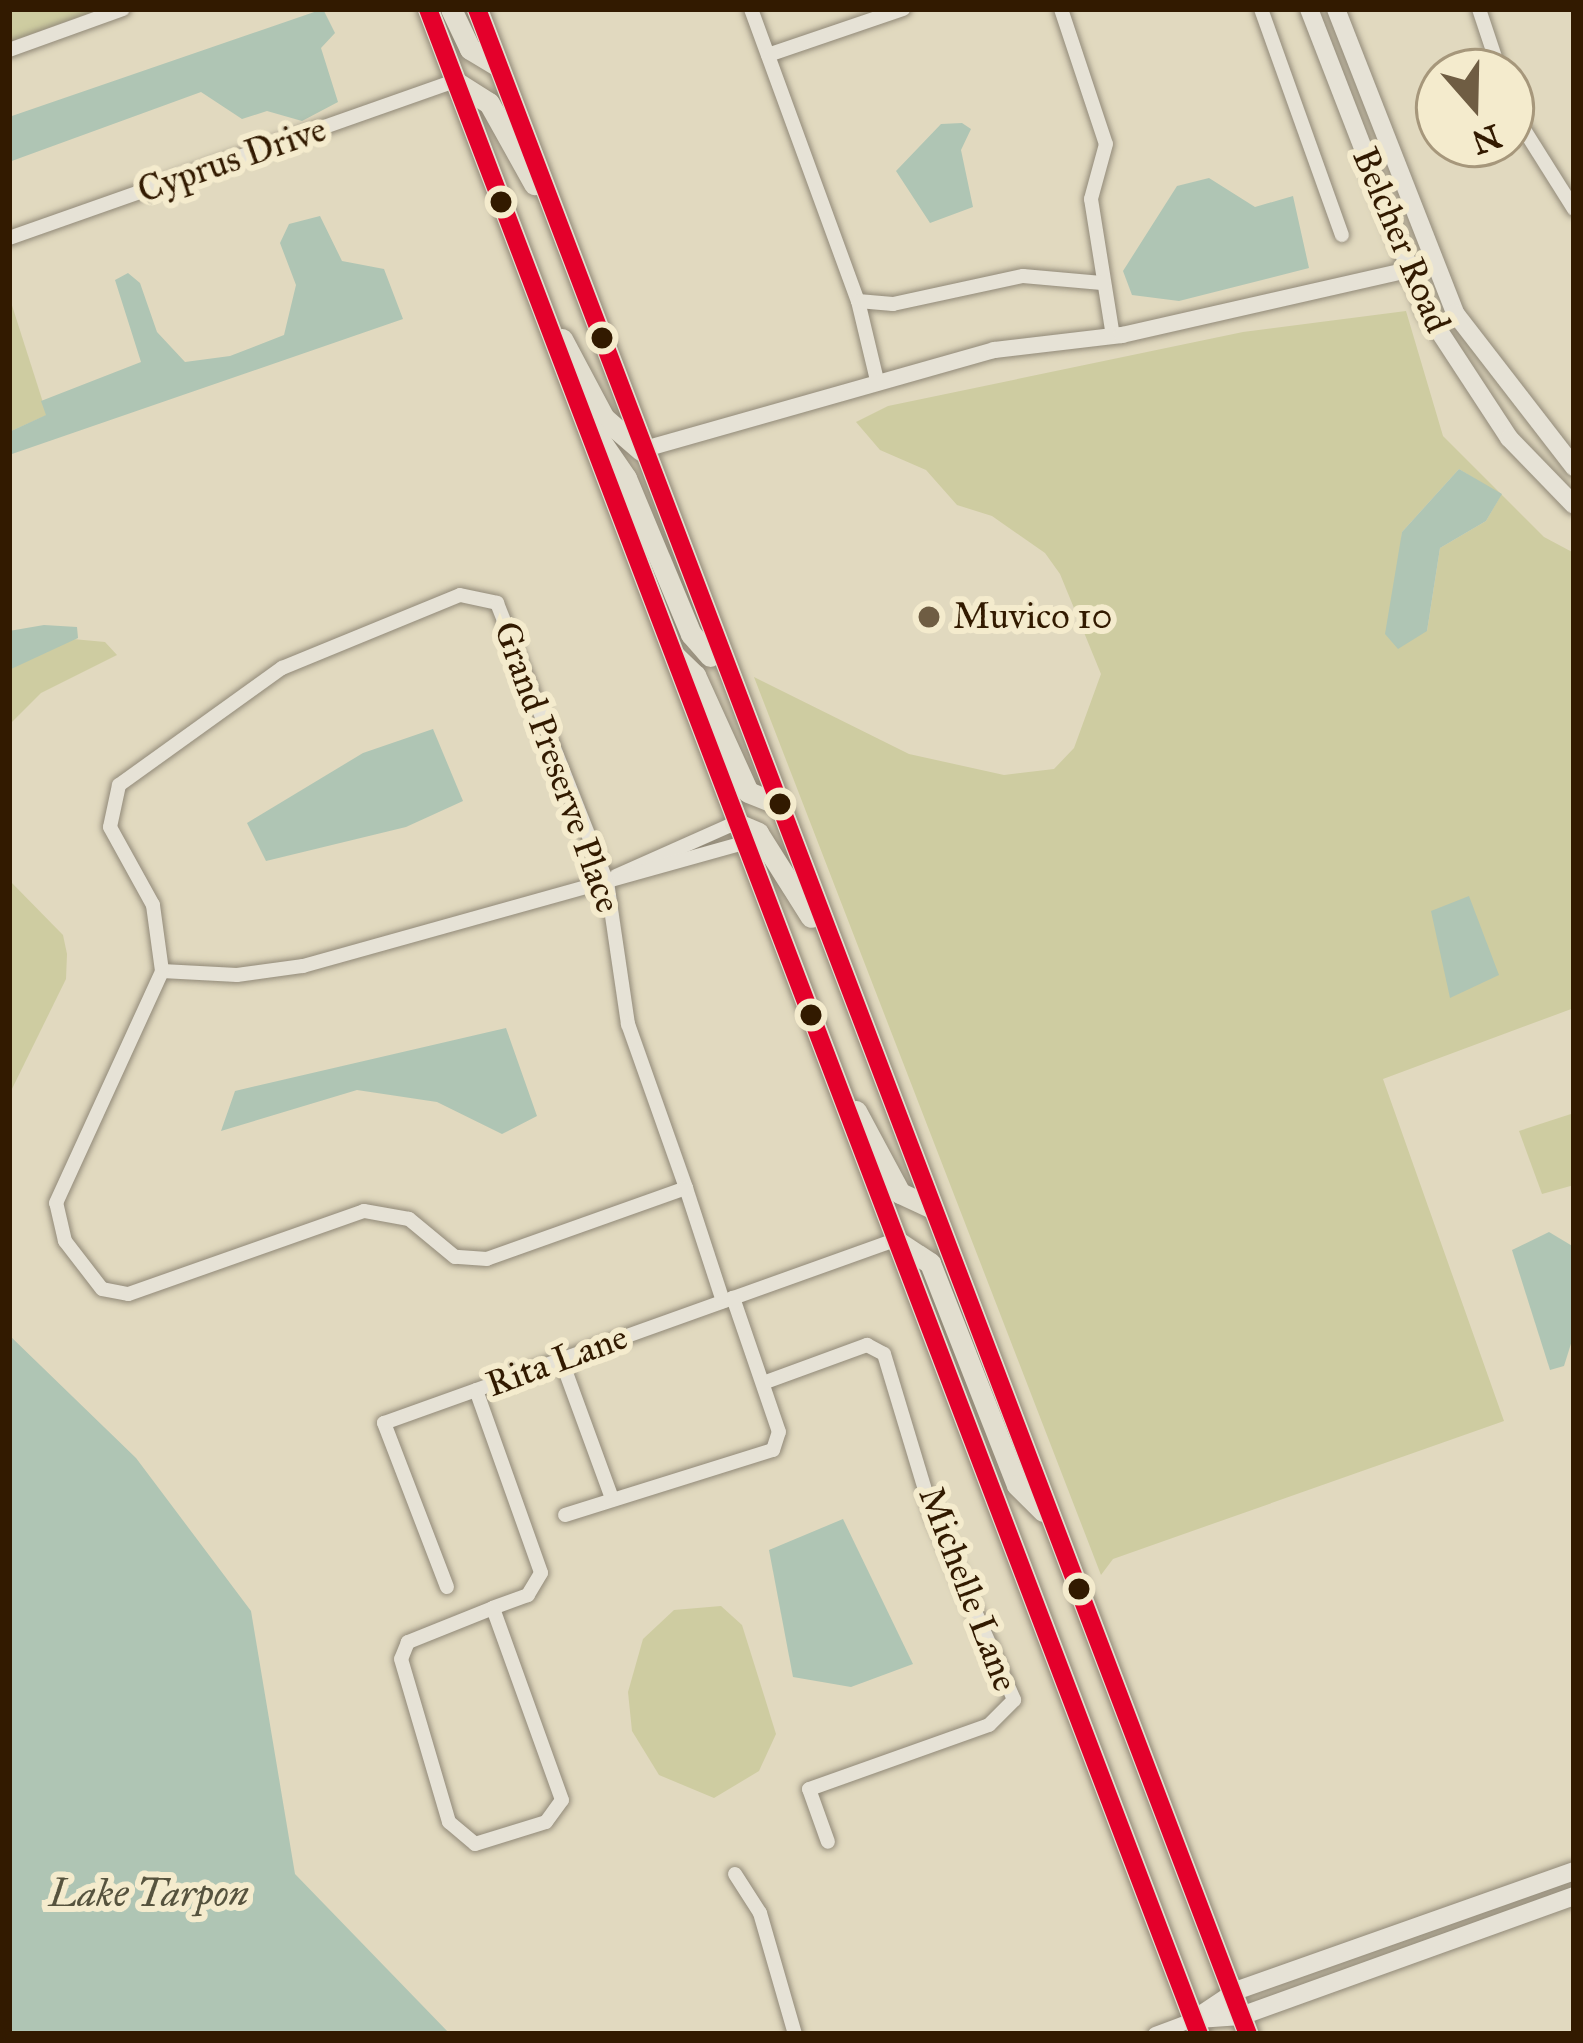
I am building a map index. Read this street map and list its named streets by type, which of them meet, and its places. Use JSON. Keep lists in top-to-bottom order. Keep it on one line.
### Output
{"streets":{"main road":["Belcher Road"],"street":["Cyprus Drive","Grand Preserve Place","Rita Lane","Michelle Lane"]},"crossings":[["Grand Preserve Place","Rita Lane"],["Grand Preserve Place","Michelle Lane"]],"water":["Lake Tarpon"],"places":["Muvico 10"],"north":"bottom"}
